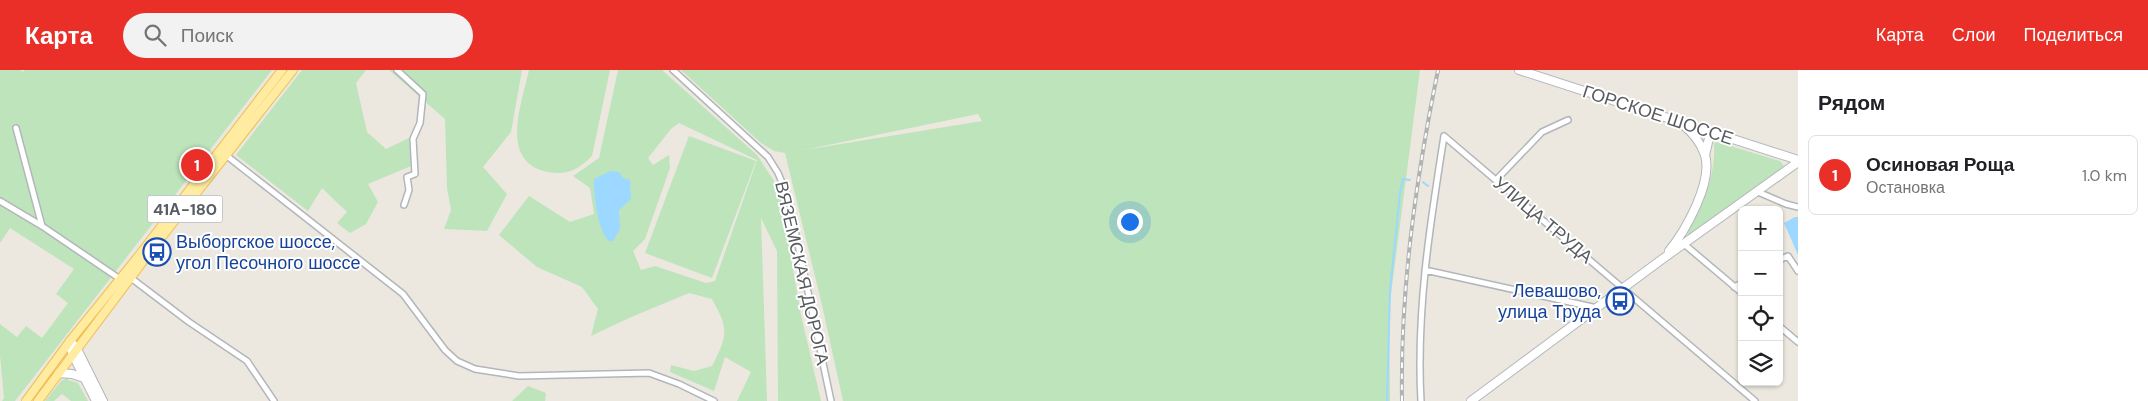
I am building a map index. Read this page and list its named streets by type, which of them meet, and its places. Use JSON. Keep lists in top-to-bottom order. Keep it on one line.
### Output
{"streets":{"main road":["41А-180"],"street":["ГОРСКОЕ ШОССЕ","УЛИЦА ТРУДА","ВЯЗЕМСКАЯ ДОРОГА"]},"places":{"bus stop":["Выборгское шоссе, угол Песочного шоссе","Левашово, улица Труда"]},"page":{"header":"Карта","search":"Поиск","nav":["Карта","Слои","Поделиться"],"heading":"Рядом","list":[{"mark":"1","name":"Осиновая Роща","note":"Остановка","value":"1.0 km"}],"pins":"1","map_buttons":["+","−"]}}
